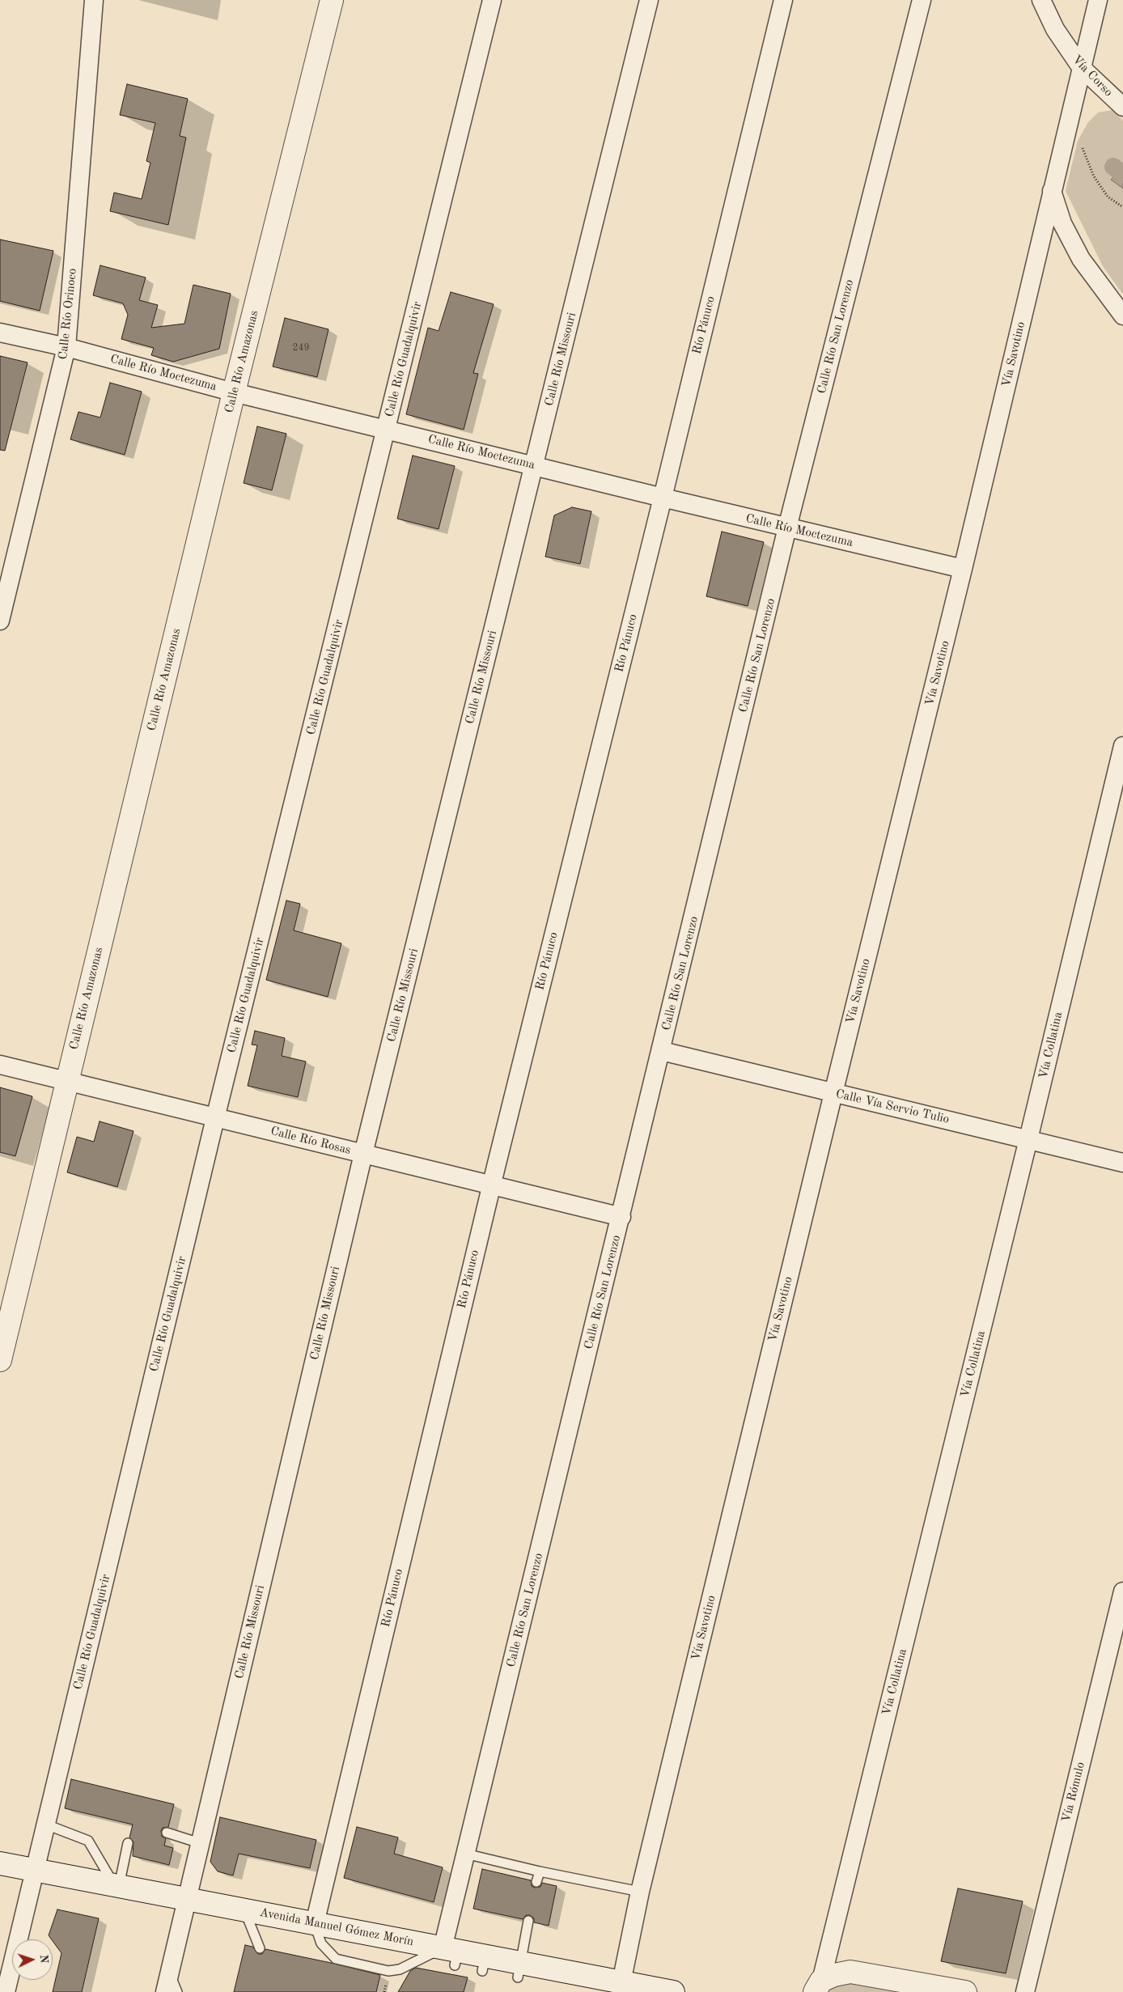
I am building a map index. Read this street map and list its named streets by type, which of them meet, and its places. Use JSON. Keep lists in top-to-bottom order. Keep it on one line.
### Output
{"streets":{"street":["Vía Corso","Calle Río Orinoco","Río Pánuco","Calle Río San Lorenzo","Vía Savotino","Calle Río Guadalquivir","Calle Río Missouri","Calle Río Amazonas","Calle Río Moctezuma","Vía Collatina","Calle Vía Servio Tulio","Calle Río Rosas","Vía Rómulo","Avenida Manuel Gómez Morín"]},"crossings":[["Vía Corso","Vía Savotino"],["Calle Río Orinoco","Calle Río Moctezuma"],["Río Pánuco","Calle Río Moctezuma"],["Río Pánuco","Calle Río Rosas"],["Río Pánuco","Avenida Manuel Gómez Morín"],["Calle Río San Lorenzo","Calle Río Moctezuma"],["Calle Río San Lorenzo","Calle Vía Servio Tulio"],["Calle Río San Lorenzo","Calle Río Rosas"],["Calle Río San Lorenzo","Avenida Manuel Gómez Morín"],["Vía Savotino","Calle Río Moctezuma"],["Vía Savotino","Calle Vía Servio Tulio"],["Vía Savotino","Avenida Manuel Gómez Morín"],["Calle Río Guadalquivir","Calle Río Moctezuma"],["Calle Río Guadalquivir","Calle Río Rosas"],["Calle Río Guadalquivir","Avenida Manuel Gómez Morín"],["Calle Río Missouri","Calle Río Moctezuma"],["Calle Río Missouri","Calle Río Rosas"],["Calle Río Missouri","Avenida Manuel Gómez Morín"],["Calle Río Amazonas","Calle Río Moctezuma"],["Calle Río Amazonas","Calle Río Rosas"],["Vía Collatina","Calle Vía Servio Tulio"]],"house_numbers":["249"],"north":"right"}
